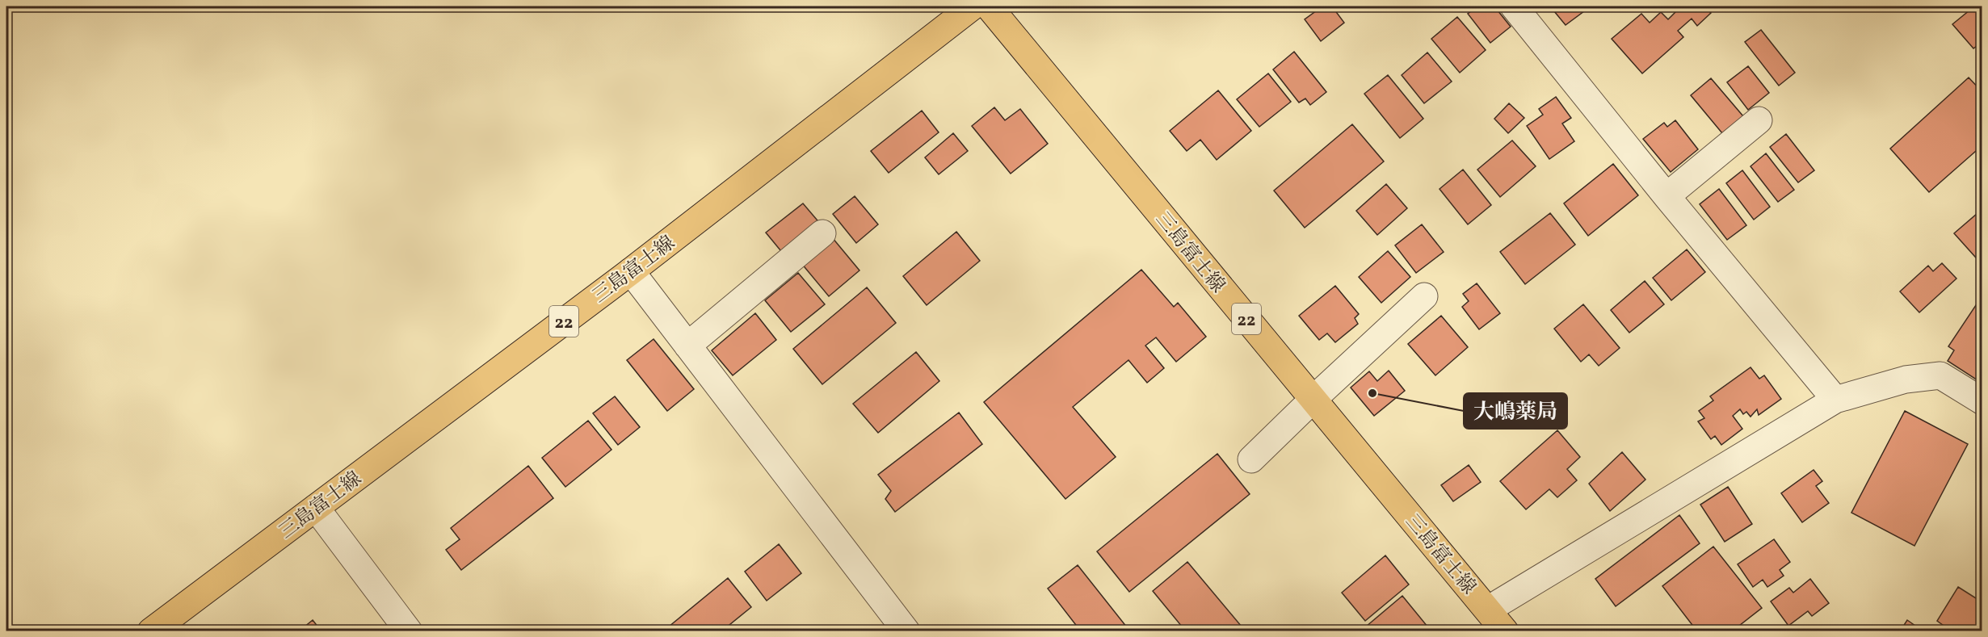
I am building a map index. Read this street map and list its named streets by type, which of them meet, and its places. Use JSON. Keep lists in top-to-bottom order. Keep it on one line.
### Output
{"streets":{"main road":["三島富士線","22"]},"places":["大嶋薬局"]}
